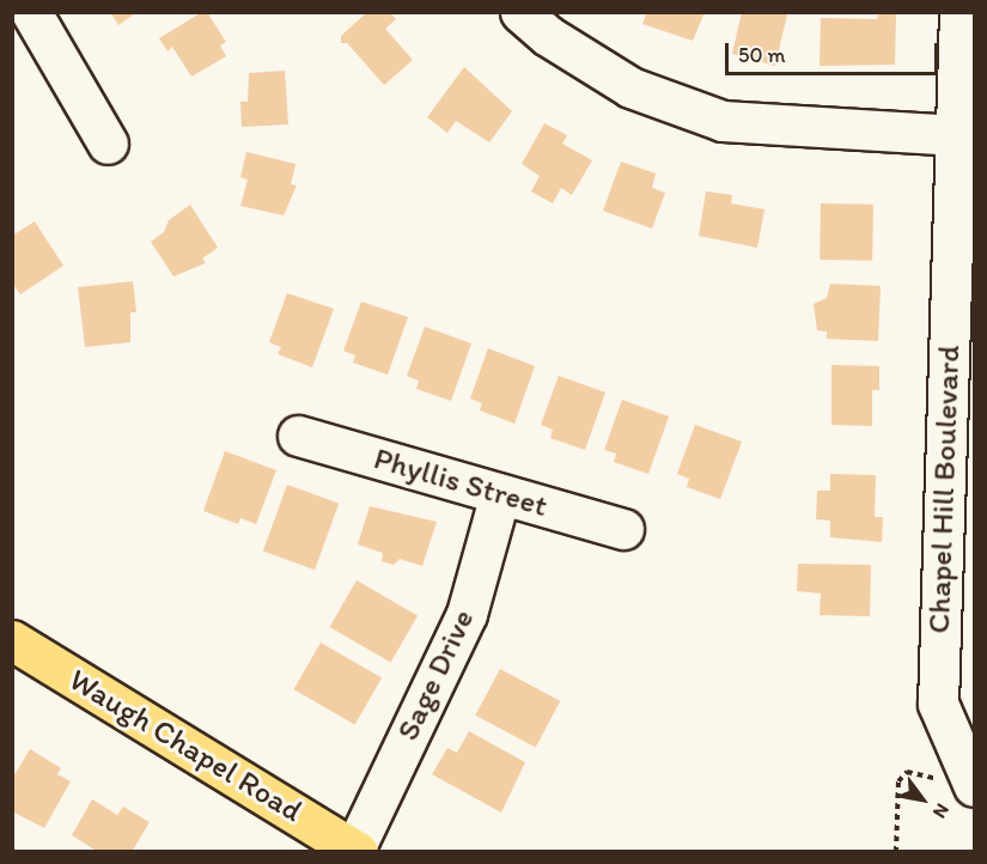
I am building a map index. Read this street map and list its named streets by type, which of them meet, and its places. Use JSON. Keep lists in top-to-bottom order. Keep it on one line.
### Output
{"streets":{"main road":["Waugh Chapel Road"],"street":["Phyllis Street","Chapel Hill Boulevard","Sage Drive"]},"crossings":[["Phyllis Street","Sage Drive"],["Sage Drive","Waugh Chapel Road"]],"scale_bar":"50 m","north":"bottom right"}
